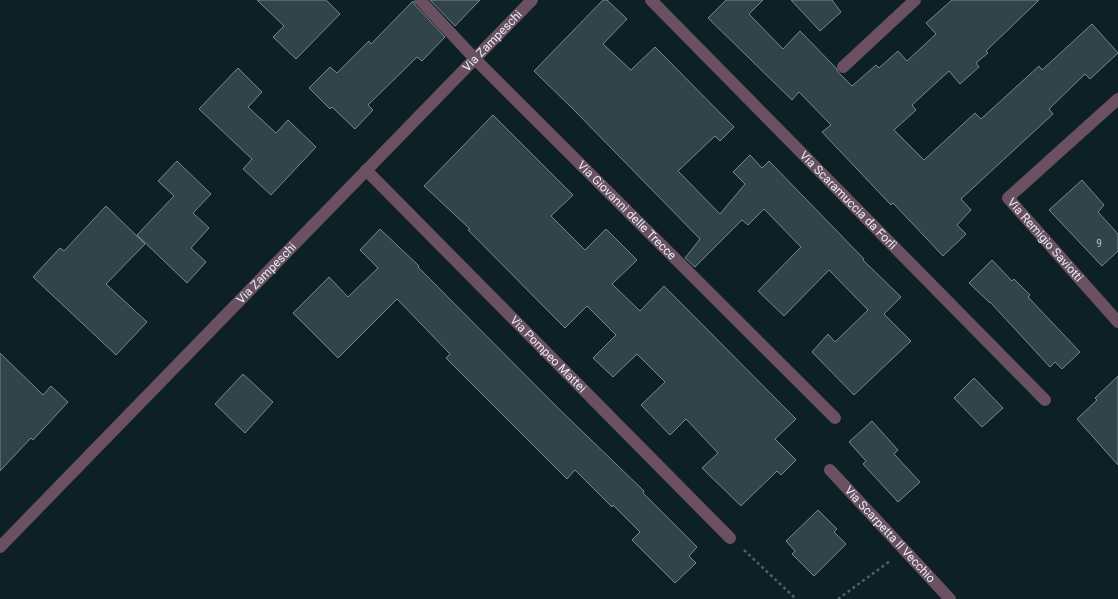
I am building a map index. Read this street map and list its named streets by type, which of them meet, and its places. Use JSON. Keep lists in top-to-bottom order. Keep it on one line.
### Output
{"streets":{"street":["Via Zampeschi","Via Scaramuccia da Forlì","Via Giovanni delle Trecce","Via Remigio Saviotti","Via Pompeo Mattei","Via Scarpetta Il Vecchio"]},"crossings":[["Via Zampeschi","Via Giovanni delle Trecce"],["Via Zampeschi","Via Pompeo Mattei"]],"house_numbers":["9"]}
